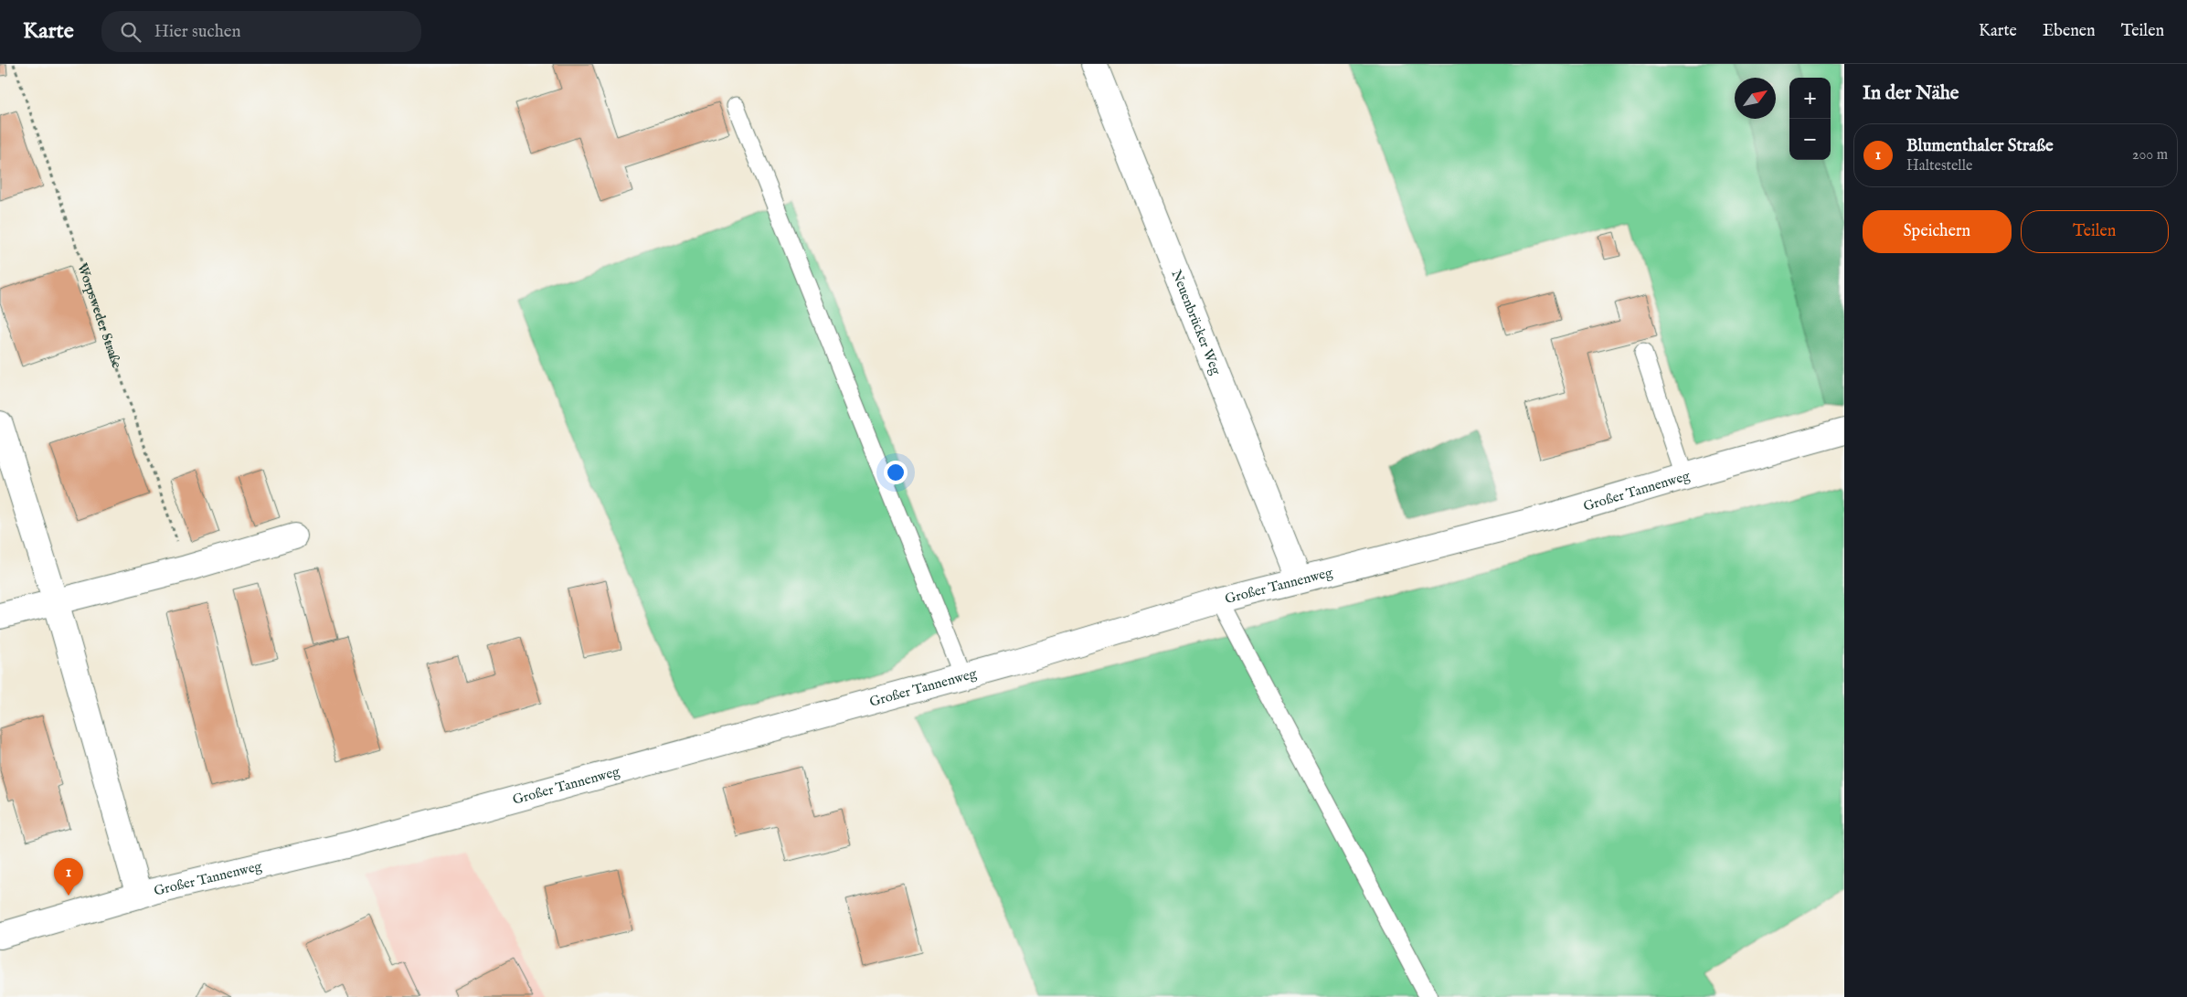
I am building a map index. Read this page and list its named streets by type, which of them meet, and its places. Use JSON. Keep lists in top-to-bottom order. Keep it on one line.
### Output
{"streets":{"street":["Neuenbrücker Weg","Großer Tannenweg"],"path":["Worpsweder Straße"]},"crossings":[["Neuenbrücker Weg","Großer Tannenweg"]],"north":"top right","page":{"header":"Karte","search":"Hier suchen","nav":["Karte","Ebenen","Teilen"],"heading":"In der Nähe","map_buttons":["+","−"],"list":[{"mark":"1","name":"Blumenthaler Straße","note":"Haltestelle","value":"200 m"}],"buttons":["Speichern","Teilen"],"pins":"1"}}
